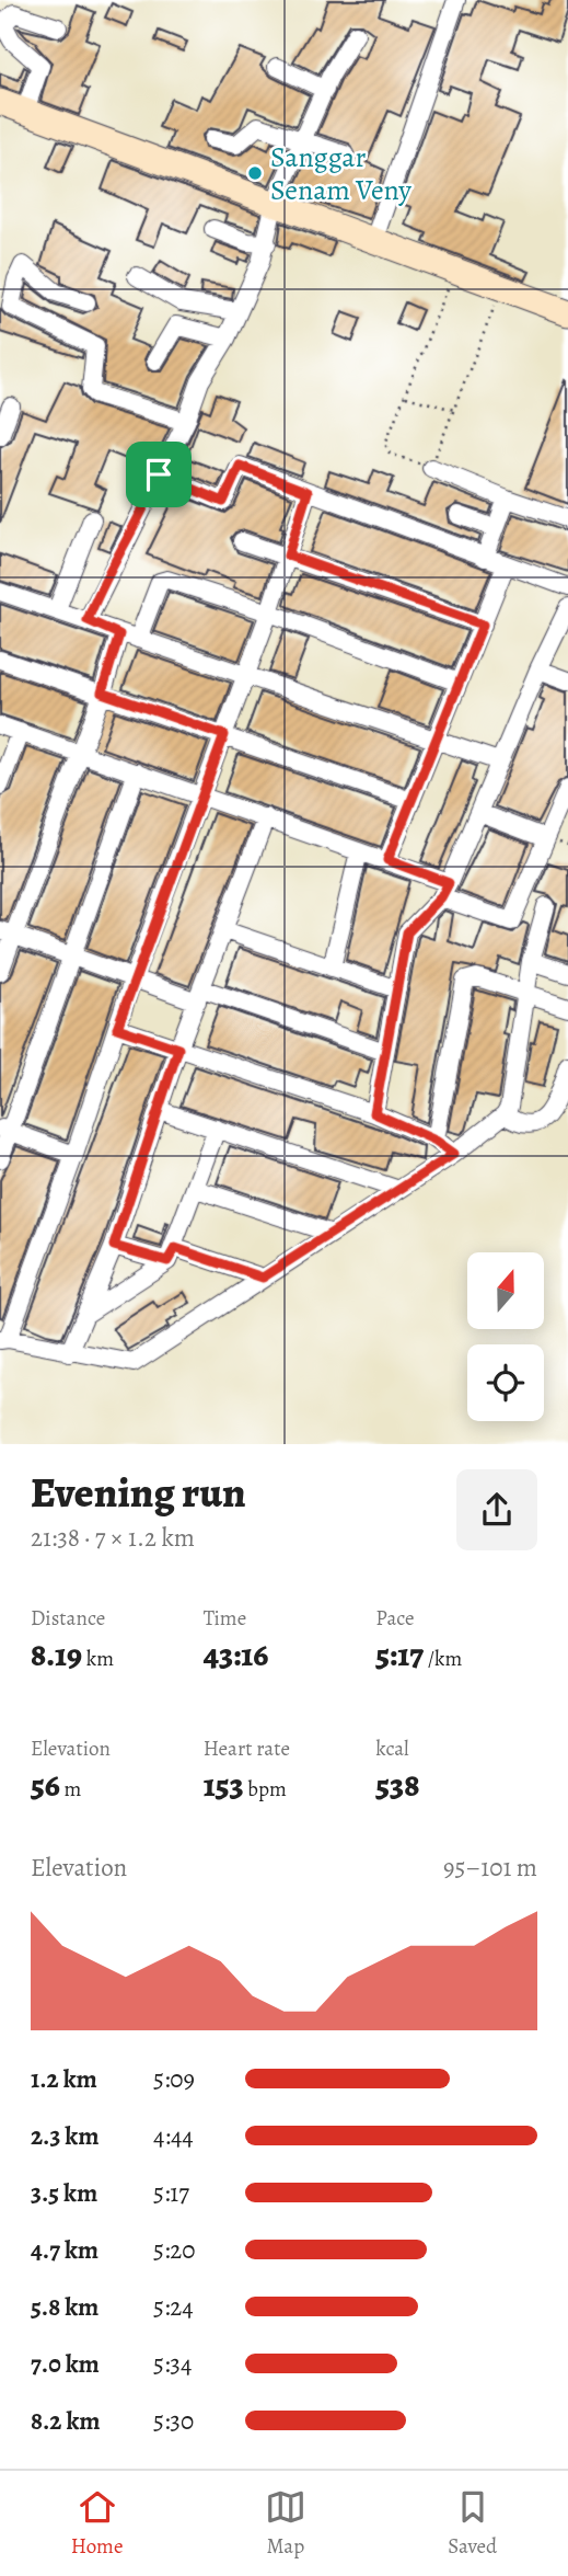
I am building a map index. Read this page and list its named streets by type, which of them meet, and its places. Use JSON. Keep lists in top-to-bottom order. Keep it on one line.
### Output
{"places":["Sanggar Senam Veny"],"north":"top","page":{"heading":["Evening run","21:38 · 7 × 1.2 km"],"stats":[["Distance","8.19 km"],["Time","43:16"],["Pace","5:17 /km"],["Elevation","56 m"],["Heart rate","153 bpm"],["kcal","538"]],"chart":["Elevation","95–101 m"],"list":[{"name":"1.2 km","note":"5:09"},{"name":"2.3 km","note":"4:44"},{"name":"3.5 km","note":"5:17"},{"name":"4.7 km","note":"5:20"},{"name":"5.8 km","note":"5:24"},{"name":"7.0 km","note":"5:34"},{"name":"8.2 km","note":"5:30"}],"tabs":["Home","Map","Saved"]}}
